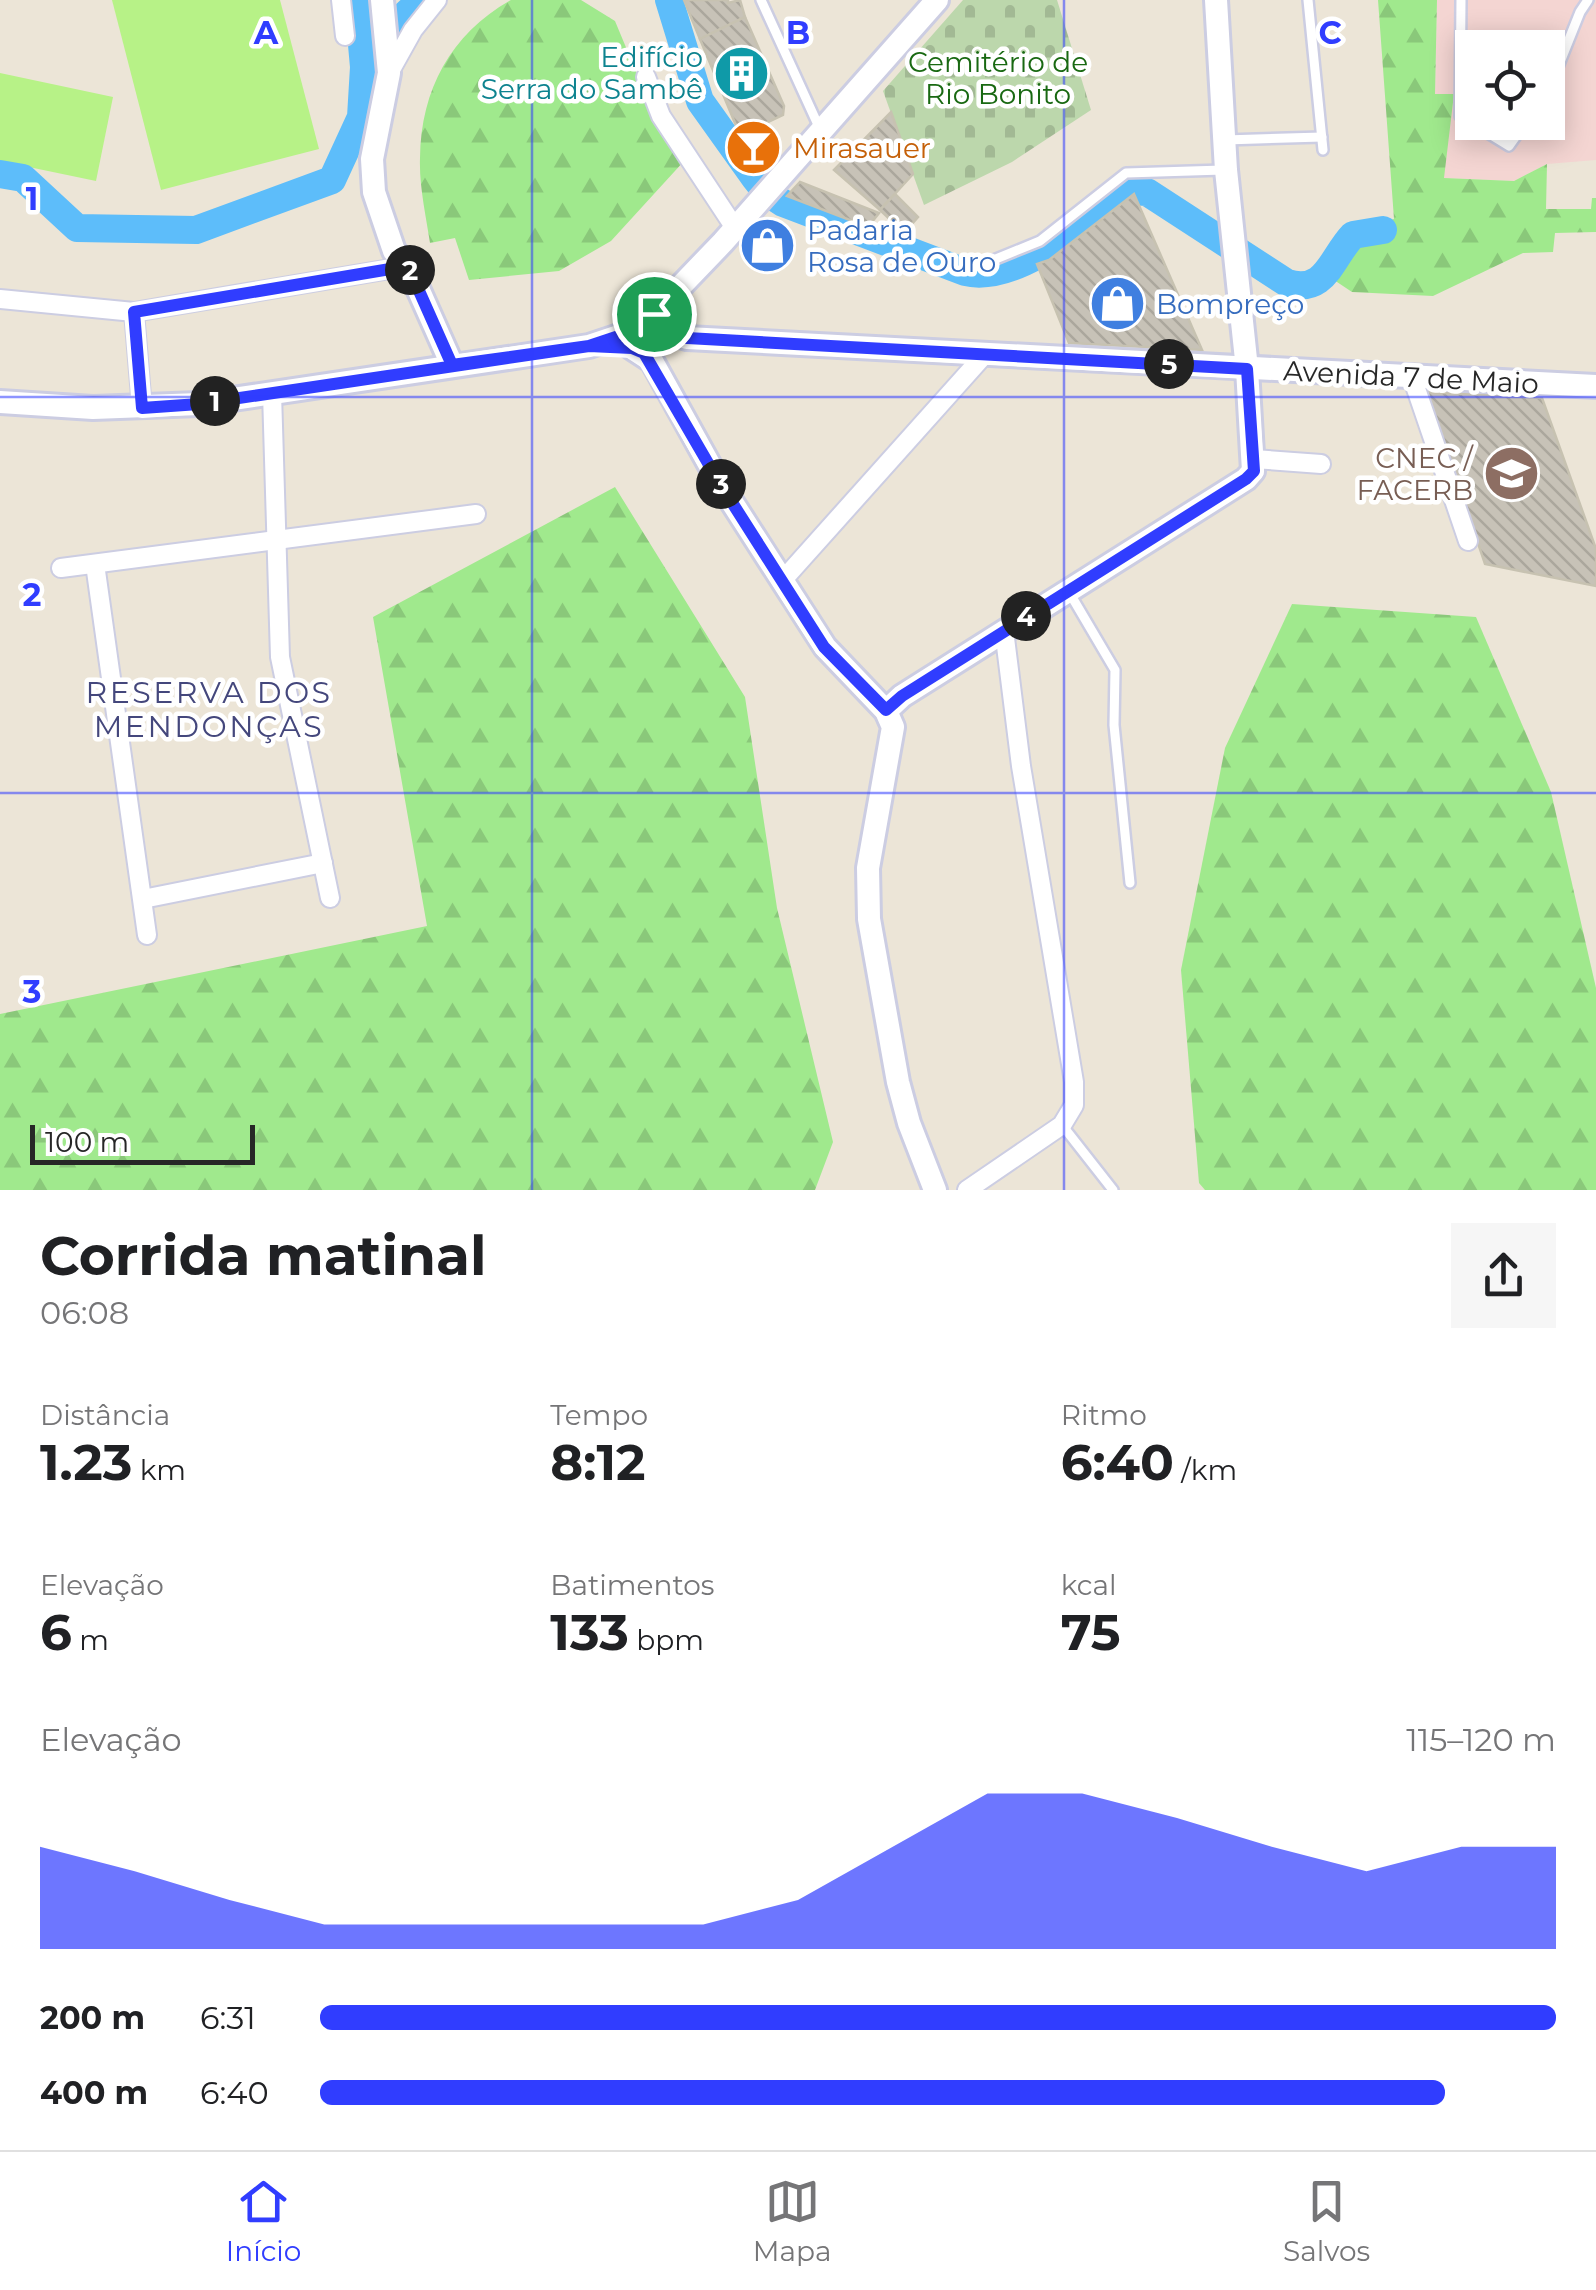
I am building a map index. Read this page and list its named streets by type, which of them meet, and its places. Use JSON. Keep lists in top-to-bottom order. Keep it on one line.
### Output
{"streets":{"main road":["Avenida 7 de Maio"]},"districts":["RESERVA DOS MENDONÇAS"],"parks":["Cemitério de Rio Bonito"],"places":{"building":["Edifício Serra do Sambê"],"bar":["Mirasauer"],"shop":["Padaria Rosa de Ouro","Bompreço"],"school or university":["CNEC / FACERB"]},"scale_bar":"100 m","page":{"pins":["2","5","1","3","4"],"scale":"100 m","heading":["Corrida matinal","06:08"],"stats":[["Distância","1.23 km"],["Tempo","8:12"],["Ritmo","6:40 /km"],["Elevação","6 m"],["Batimentos","133 bpm"],["kcal","75"]],"chart":["Elevação","115–120 m"],"list":[{"name":"200 m","note":"6:31"},{"name":"400 m","note":"6:40"}],"tabs":["Início","Mapa","Salvos"]},"grid":{"columns":["A","B","C"],"rows":["1","2","3"]}}
